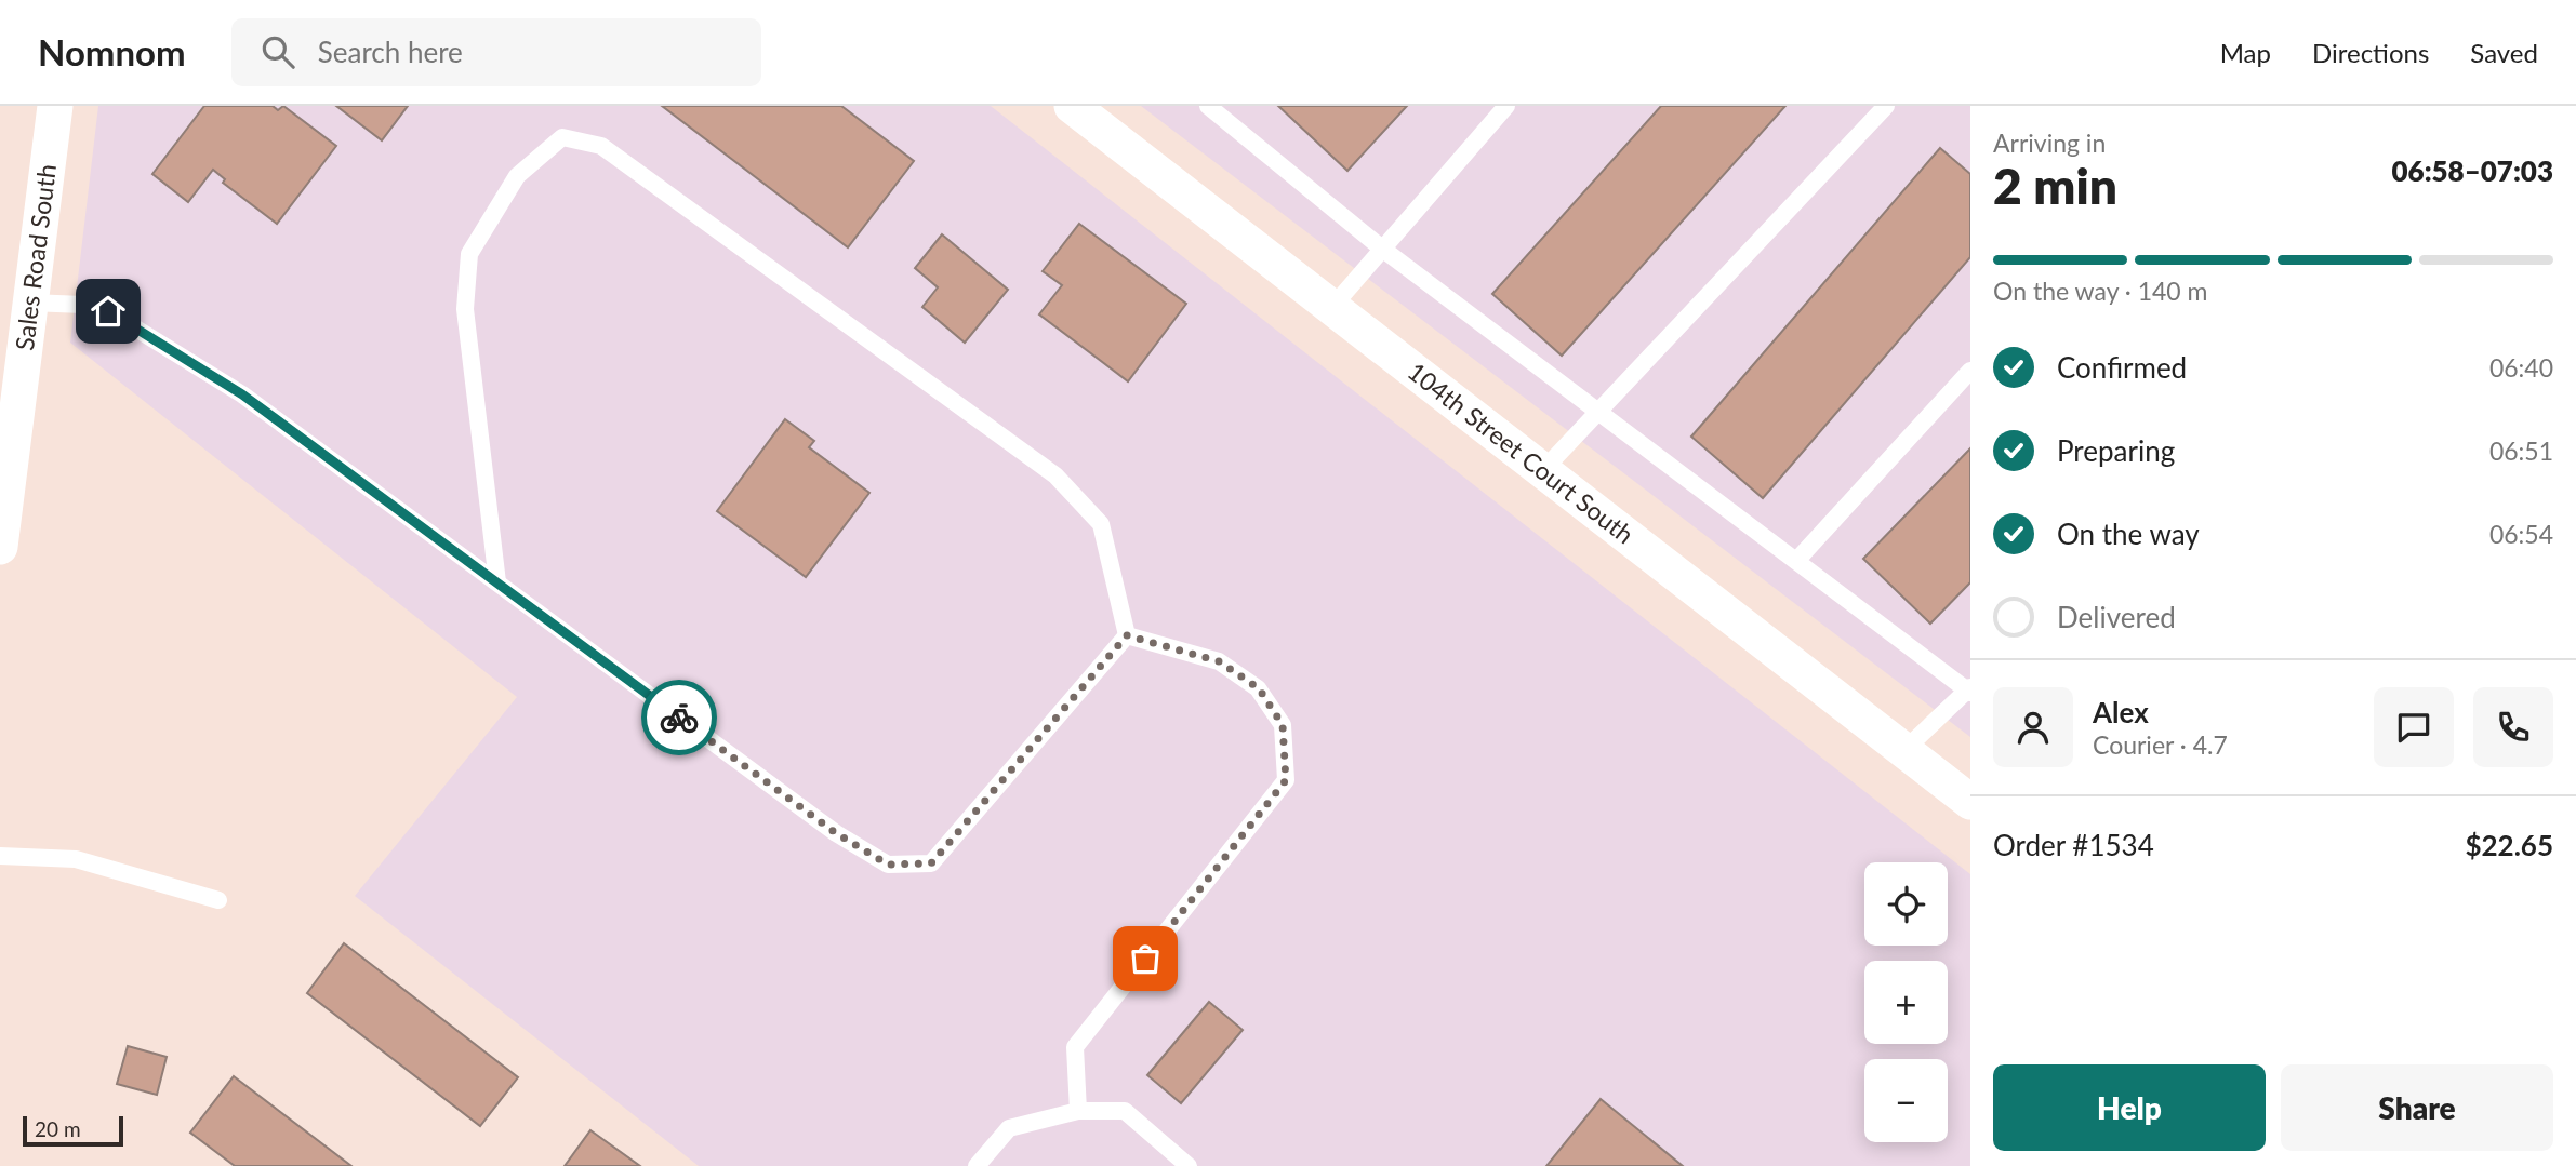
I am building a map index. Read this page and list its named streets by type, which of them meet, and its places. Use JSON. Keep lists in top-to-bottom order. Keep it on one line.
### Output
{"streets":{"street":["Sales Road South","104th Street Court South"]},"scale_bar":"20 m","page":{"header":"Nomnom","search":"Search here","nav":["Map","Directions","Saved"],"heading":["2 min","Arriving in","06:58–07:03"],"panel":["Alex","Courier · 4.7","Order #1534","$22.65"],"bar":"On the way · 140 m","list":[["Confirmed","06:40"],["Preparing","06:51"],["On the way","06:54"],"Delivered"],"map_buttons":["+","−"],"buttons":["Help","Share"],"scale":"20 m"}}
